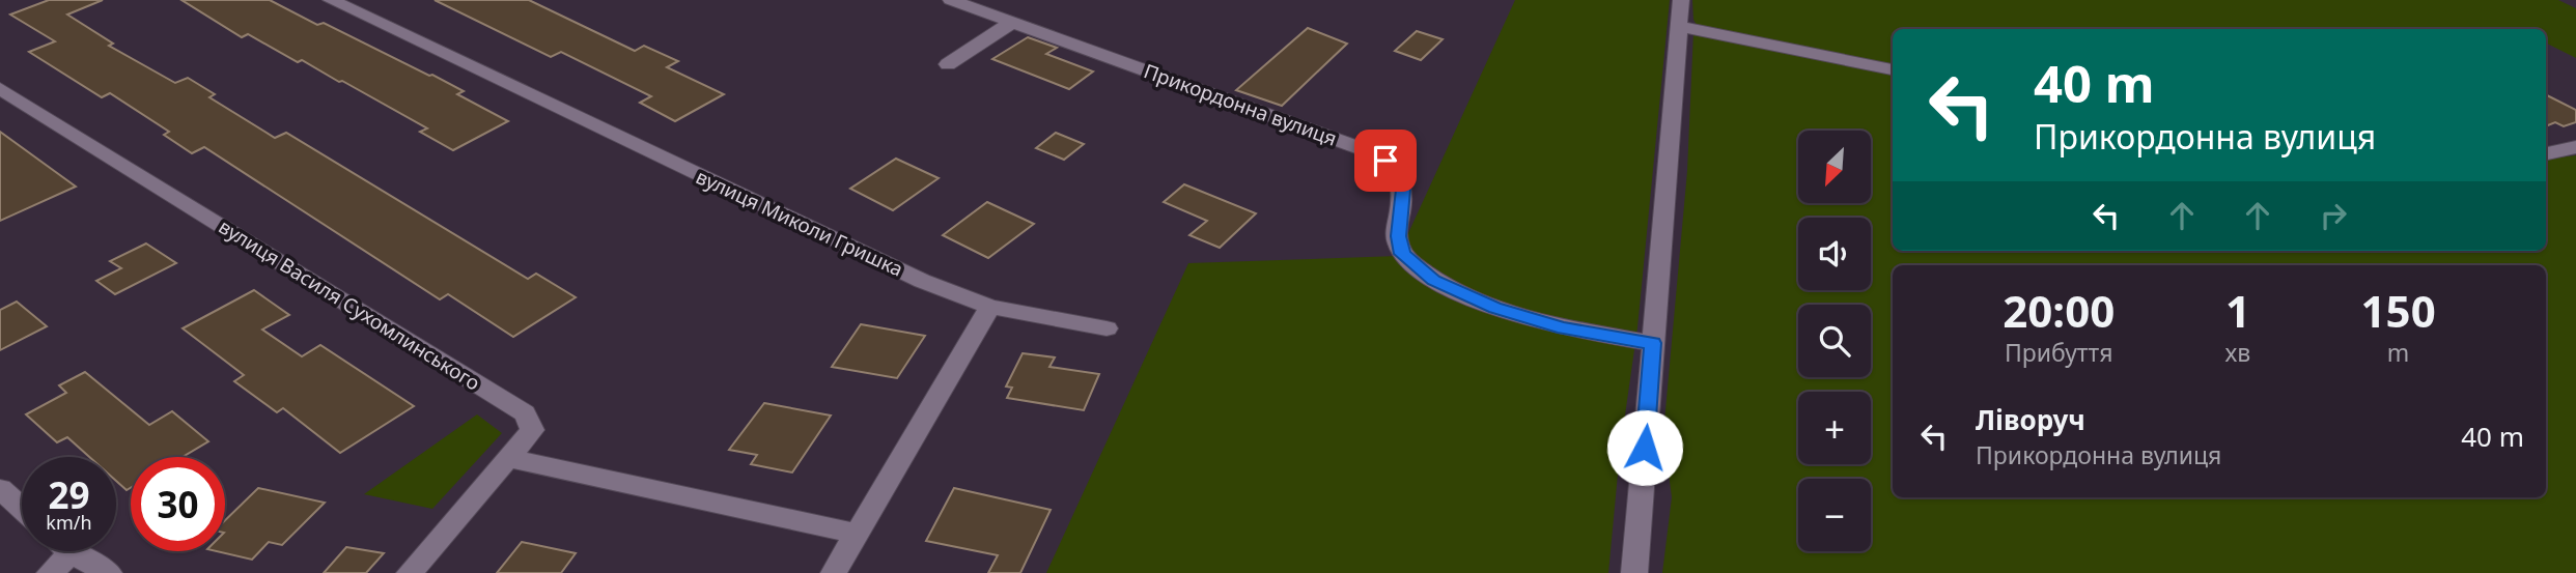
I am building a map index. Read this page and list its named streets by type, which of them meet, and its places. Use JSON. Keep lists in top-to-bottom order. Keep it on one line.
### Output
{"streets":{"street":["Прикордонна вулиця","вулиця Миколи Гришка","вулиця Василя Сухомлинського"]},"north":"bottom left","page":{"turn":["40 m","Прикордонна вулиця"],"map_buttons":["+","−"],"eta":["20:00","Прибуття","1","хв","150","m"],"list":[{"name":"Ліворуч","note":"Прикордонна вулиця","value":"40 m"}],"speed":"29 km/h","limit":"30"}}
